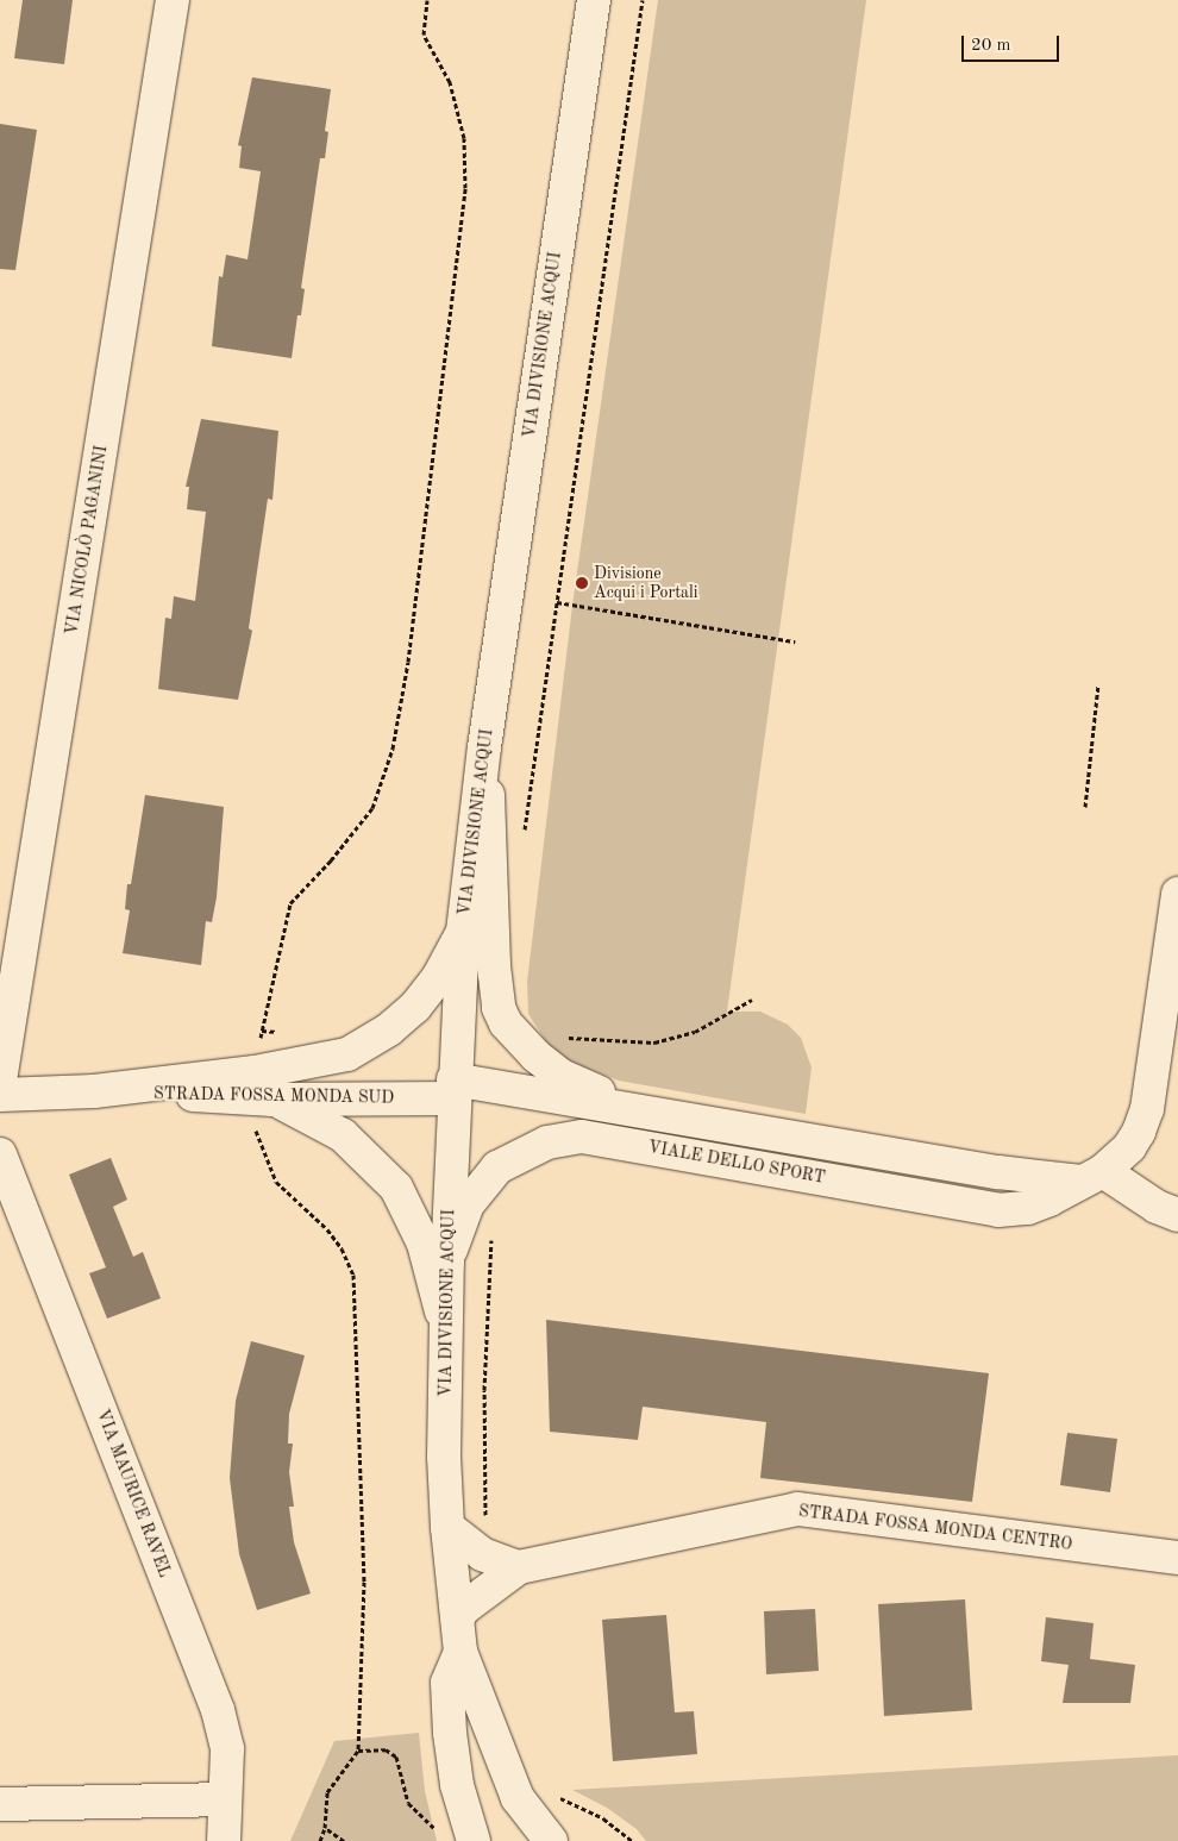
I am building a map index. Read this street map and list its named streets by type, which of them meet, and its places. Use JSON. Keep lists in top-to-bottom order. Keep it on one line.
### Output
{"streets":{"street":["VIA DIVISIONE ACQUI","VIA NICOLÒ PAGANINI","STRADA FOSSA MONDA SUD","VIALE DELLO SPORT","VIA MAURICE RAVEL","STRADA FOSSA MONDA CENTRO"]},"crossings":[["VIA DIVISIONE ACQUI","STRADA FOSSA MONDA SUD"],["VIA DIVISIONE ACQUI","VIALE DELLO SPORT"],["VIA DIVISIONE ACQUI","STRADA FOSSA MONDA CENTRO"]],"places":["Divisione Acqui i Portali"],"scale_bar":"20 m"}
